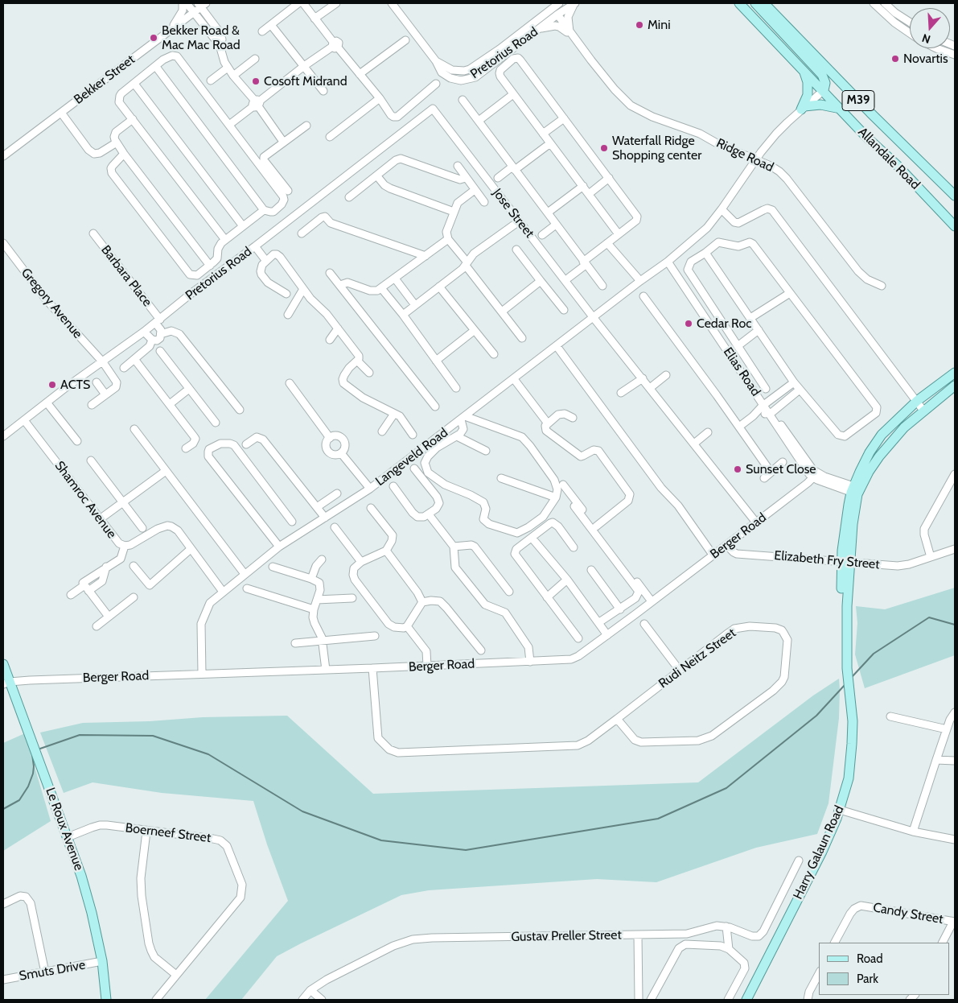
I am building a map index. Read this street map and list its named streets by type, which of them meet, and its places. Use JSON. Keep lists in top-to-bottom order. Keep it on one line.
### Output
{"streets":{"main road":["M39","Allandale Road","Le Roux Avenue","Harry Galaun Road"],"street":["Pretorius Road","Bekker Street","Ridge Road","Jose Street","Barbara Place","Gregory Avenue","Elias Road","Langeveld Road","Shamroc Avenue","Berger Road","Elizabeth Fry Street","Rudi Neitz Street","Boerneef Street","Candy Street","Gustav Preller Street","Smuts Drive"]},"crossings":[["Pretorius Road","Ridge Road"],["Pretorius Road","Jose Street"],["Pretorius Road","Barbara Place"],["Pretorius Road","Gregory Avenue"],["Pretorius Road","Shamroc Avenue"],["Ridge Road","Langeveld Road"],["Allandale Road","Langeveld Road"],["Jose Street","Langeveld Road"],["Jose Street","Berger Road"],["Elias Road","Langeveld Road"],["Elias Road","Berger Road"],["Langeveld Road","Shamroc Avenue"],["Langeveld Road","Berger Road"],["Berger Road","Elizabeth Fry Street"],["Berger Road","Rudi Neitz Street"],["Berger Road","Le Roux Avenue"],["Elizabeth Fry Street","Harry Galaun Road"],["Le Roux Avenue","Boerneef Street"],["Le Roux Avenue","Smuts Drive"]],"places":["Mini","Bekker Road & Mac Mac Road","Novartis","Cosoft Midrand","Waterfall Ridge Shopping center","Cedar Roc","ACTS","Sunset Close"],"legend":["Road","Park"],"north":"bottom"}
